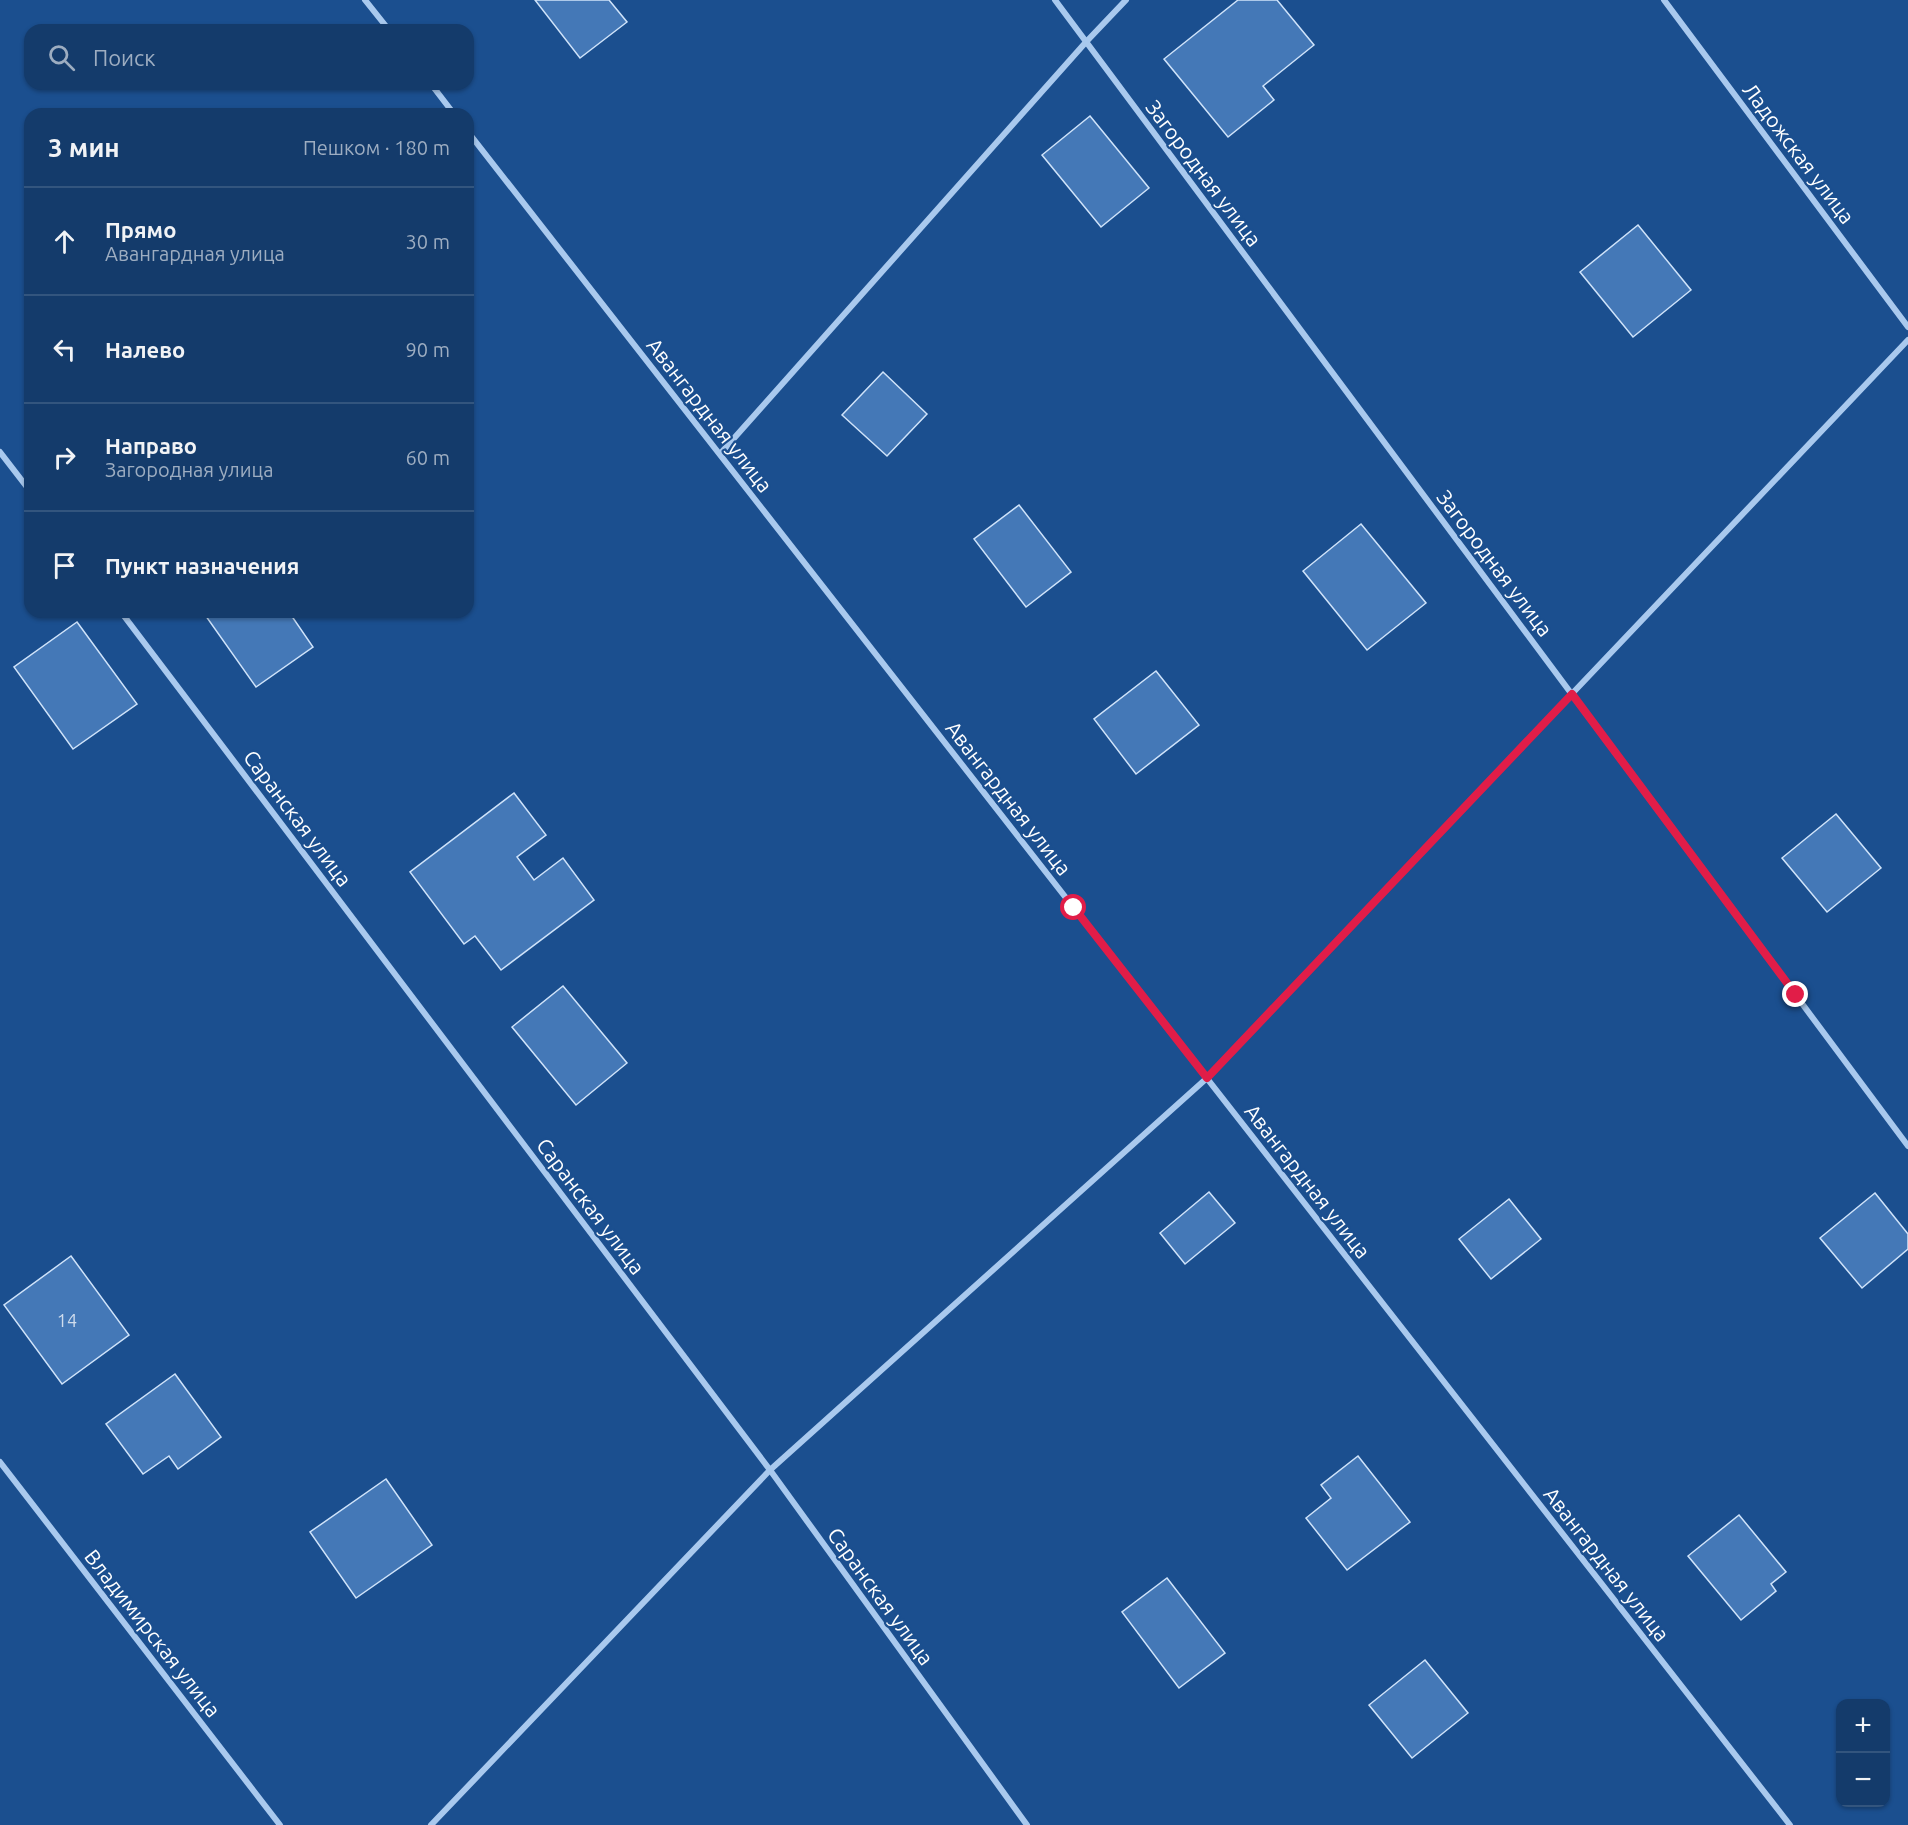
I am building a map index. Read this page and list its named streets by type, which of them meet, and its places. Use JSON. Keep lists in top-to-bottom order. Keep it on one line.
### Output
{"streets":{"street":["Ладожская улица","Загородная улица","Авангардная улица","Саранская улица","Владимирская улица"]},"house_numbers":["14"],"page":{"search":"Поиск","heading":["3 мин","Пешком · 180 m"],"list":[["Прямо","Авангардная улица","30 m"],["Налево","90 m"],["Направо","Загородная улица","60 m"],"Пункт назначения"],"map_buttons":["+","−"]}}
